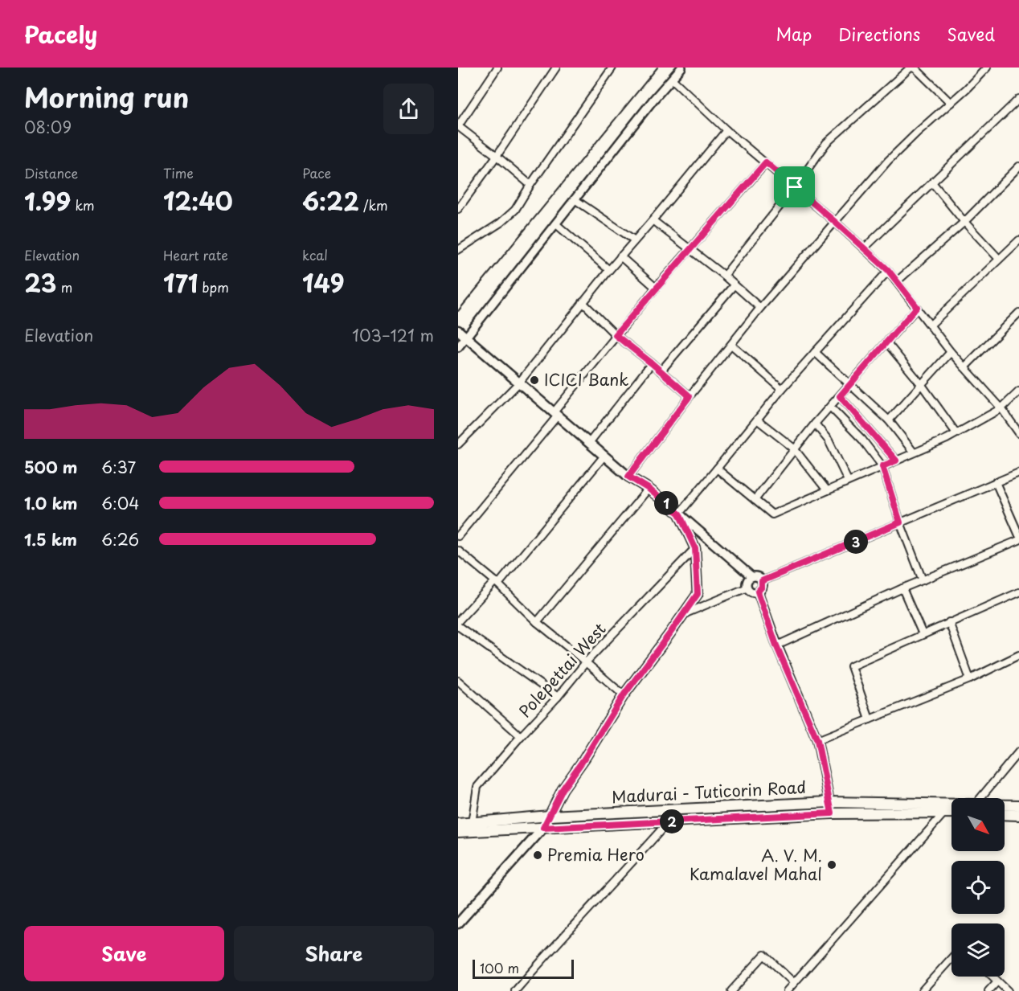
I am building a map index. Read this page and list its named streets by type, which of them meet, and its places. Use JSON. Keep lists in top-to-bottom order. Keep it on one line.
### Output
{"streets":{"main road":["Madurai - Tuticorin Road"],"street":["Polepettai West"]},"crossings":[["Polepettai West","Madurai - Tuticorin Road"]],"places":["ICICI Bank","Premia Hero","A. V. M. Kamalavel Mahal"],"scale_bar":"100 m","north":"bottom right","page":{"header":"Pacely","nav":["Map","Directions","Saved"],"heading":["Morning run","08:09"],"stats":[["Distance","1.99 km"],["Time","12:40"],["Pace","6:22 /km"],["Elevation","23 m"],["Heart rate","171 bpm"],["kcal","149"]],"chart":["Elevation","103–121 m"],"list":[{"name":"500 m","note":"6:37"},{"name":"1.0 km","note":"6:04"},{"name":"1.5 km","note":"6:26"}],"pins":["1","3","2"],"buttons":["Save","Share"],"scale":"100 m"}}
